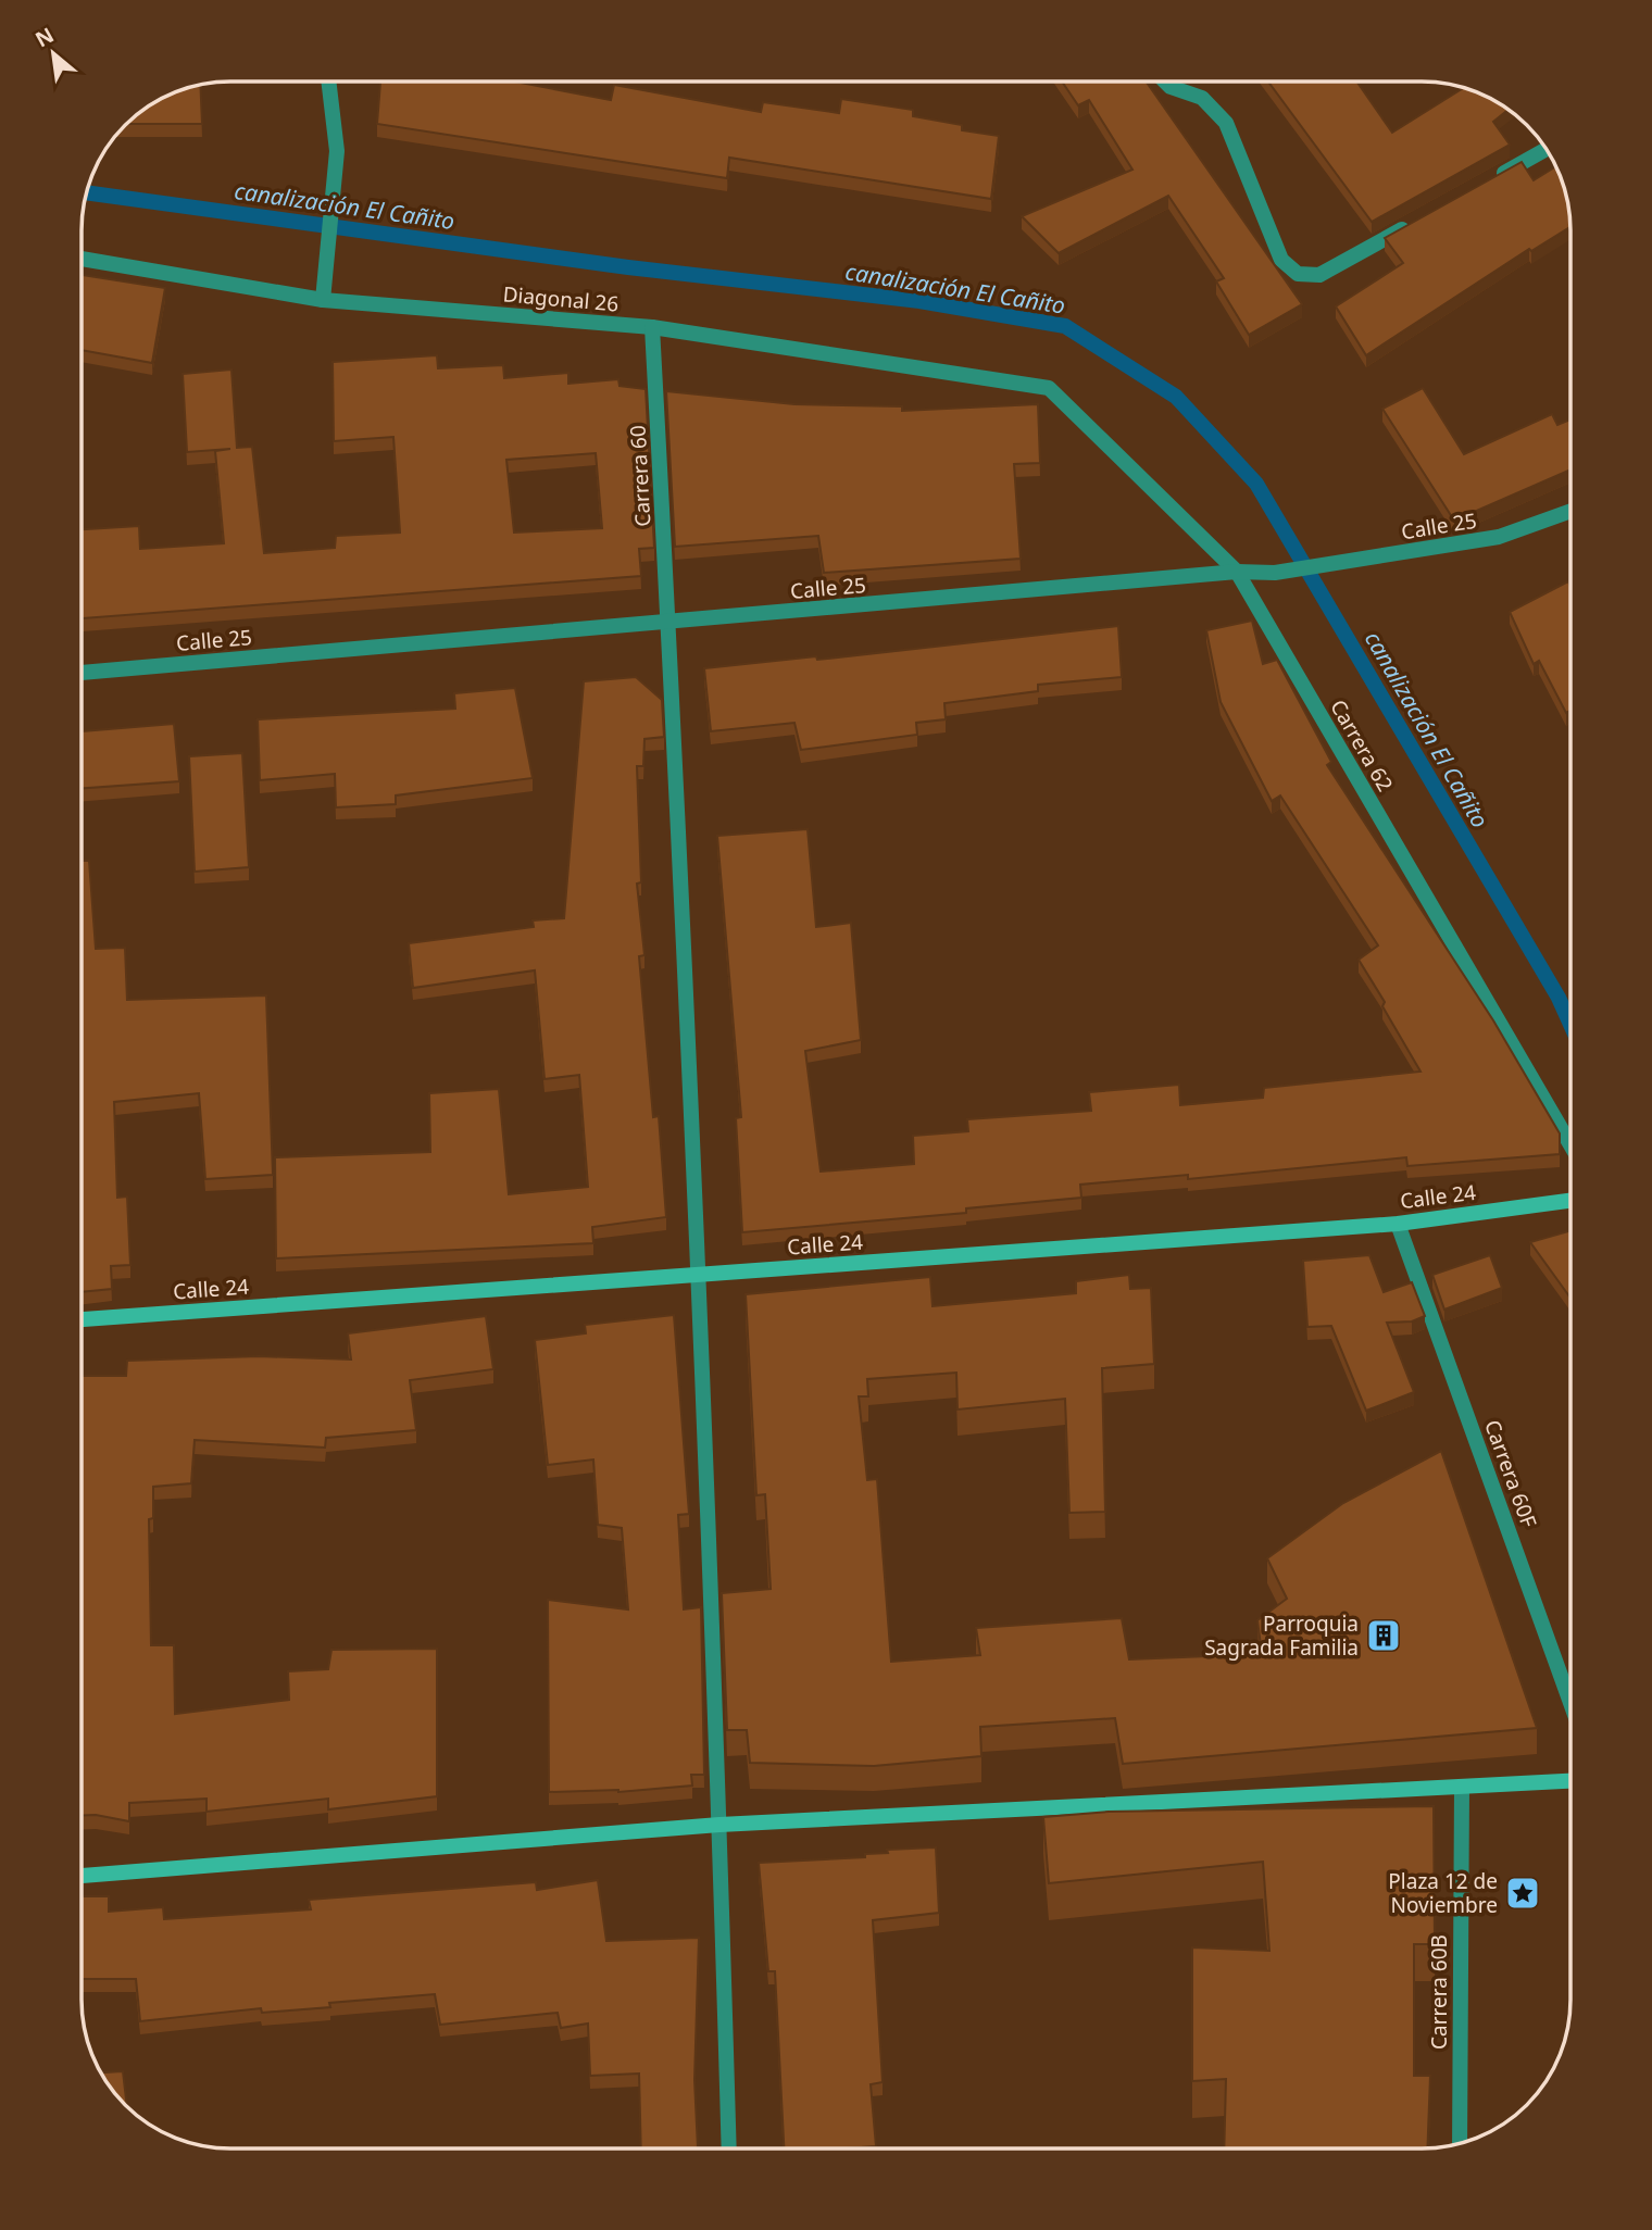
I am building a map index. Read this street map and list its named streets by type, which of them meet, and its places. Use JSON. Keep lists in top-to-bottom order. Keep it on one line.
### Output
{"streets":{"main road":["Calle 24"],"street":["Diagonal 26","Carrera 60","Calle 25","Carrera 62","Carrera 60F","Carrera 60B"]},"crossings":[["Diagonal 26","Carrera 60"],["Diagonal 26","Carrera 62"],["Carrera 60","Calle 25"],["Carrera 60","Calle 24"],["Calle 25","Carrera 62"],["Calle 24","Carrera 60F"]],"water":["canalización El Cañito"],"places":{"building":["Parroquia Sagrada Familia"],"place":["Plaza 12 de Noviembre"]},"north":"top left"}
